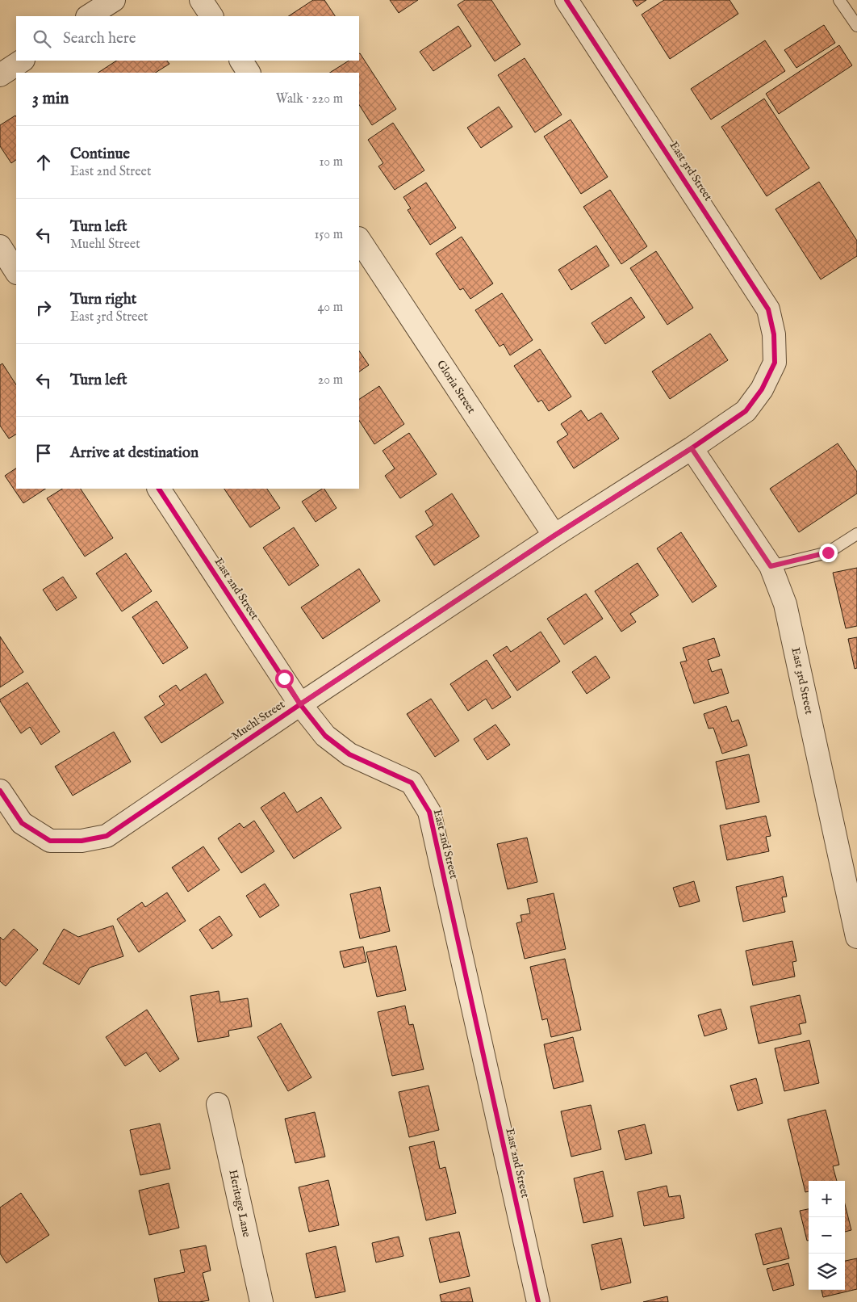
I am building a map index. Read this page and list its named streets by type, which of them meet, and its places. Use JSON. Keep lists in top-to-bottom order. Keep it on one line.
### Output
{"streets":{"street":["East 3rd Street","Gloria Street","East 2nd Street","Muehl Street","Heritage Lane"]},"crossings":[["East 3rd Street","Muehl Street"],["Gloria Street","Muehl Street"],["East 2nd Street","Muehl Street"]],"page":{"search":"Search here","heading":["3 min","Walk · 220 m"],"list":[["Continue","East 2nd Street","10 m"],["Turn left","Muehl Street","150 m"],["Turn right","East 3rd Street","40 m"],["Turn left","20 m"],"Arrive at destination"],"map_buttons":["+","−"]}}
